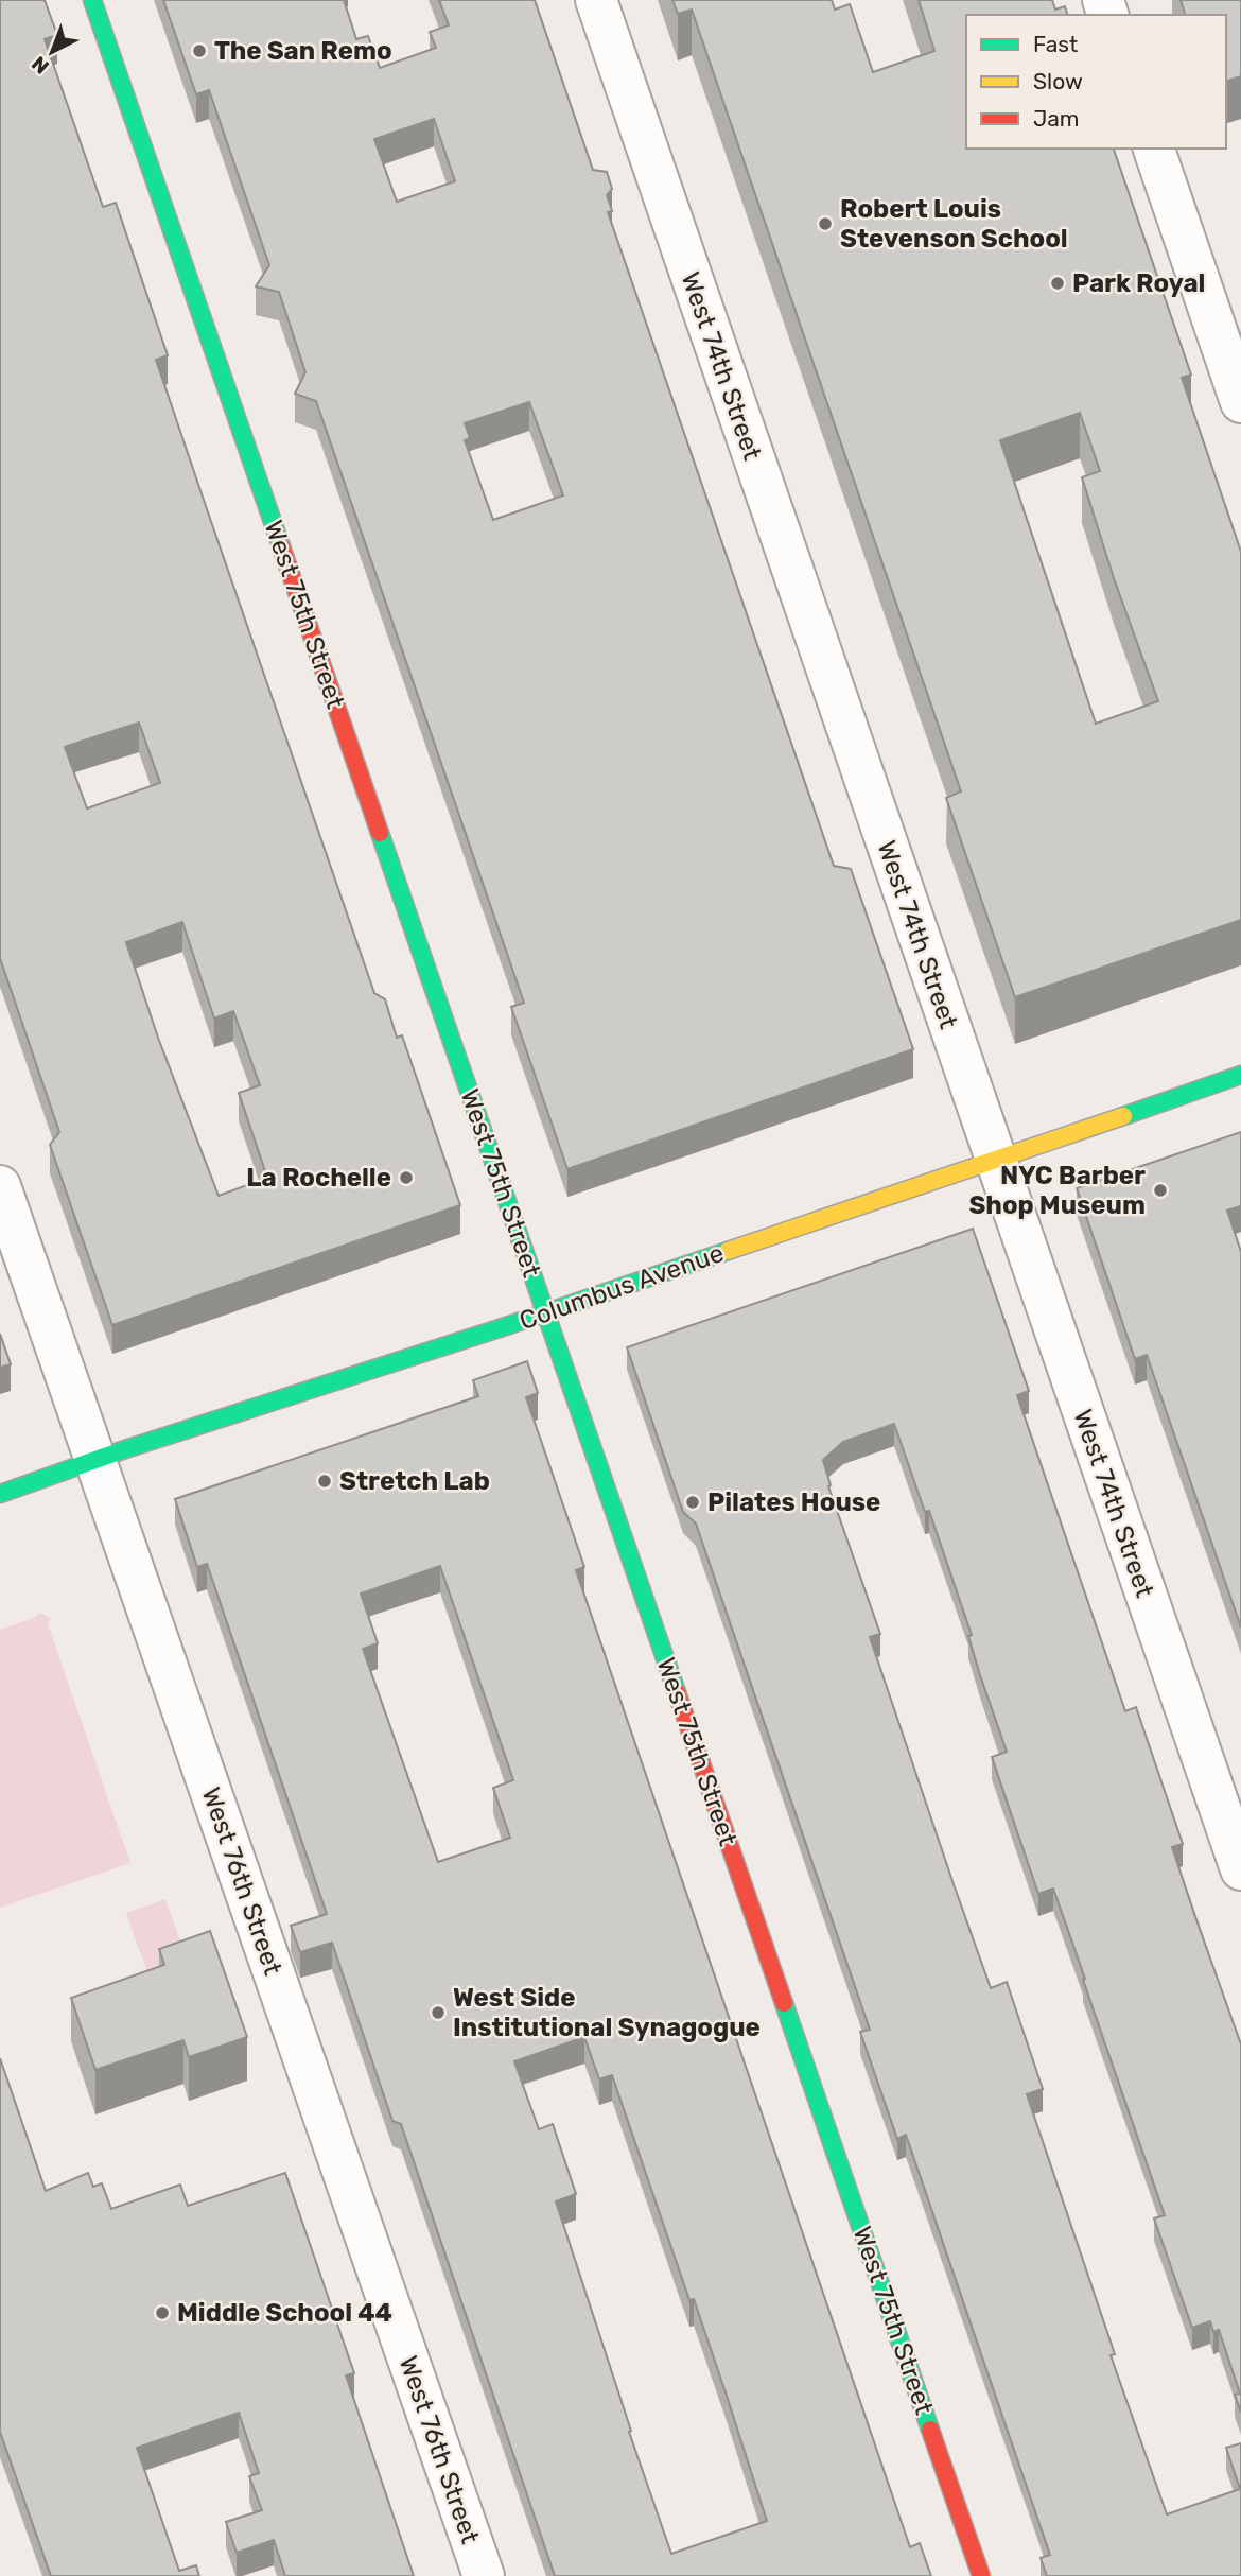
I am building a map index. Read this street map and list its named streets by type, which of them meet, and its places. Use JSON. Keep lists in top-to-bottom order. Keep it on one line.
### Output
{"streets":{"street":["West 74th Street","West 75th Street","Columbus Avenue","West 76th Street"]},"crossings":[["West 74th Street","Columbus Avenue"],["West 75th Street","Columbus Avenue"],["Columbus Avenue","West 76th Street"]],"places":["The San Remo","Robert Louis Stevenson School","Park Royal","La Rochelle","NYC Barber Shop Museum","Stretch Lab","Pilates House","West Side Institutional Synagogue","Middle School 44"],"legend":["Fast","Slow","Jam"],"north":"bottom left"}
